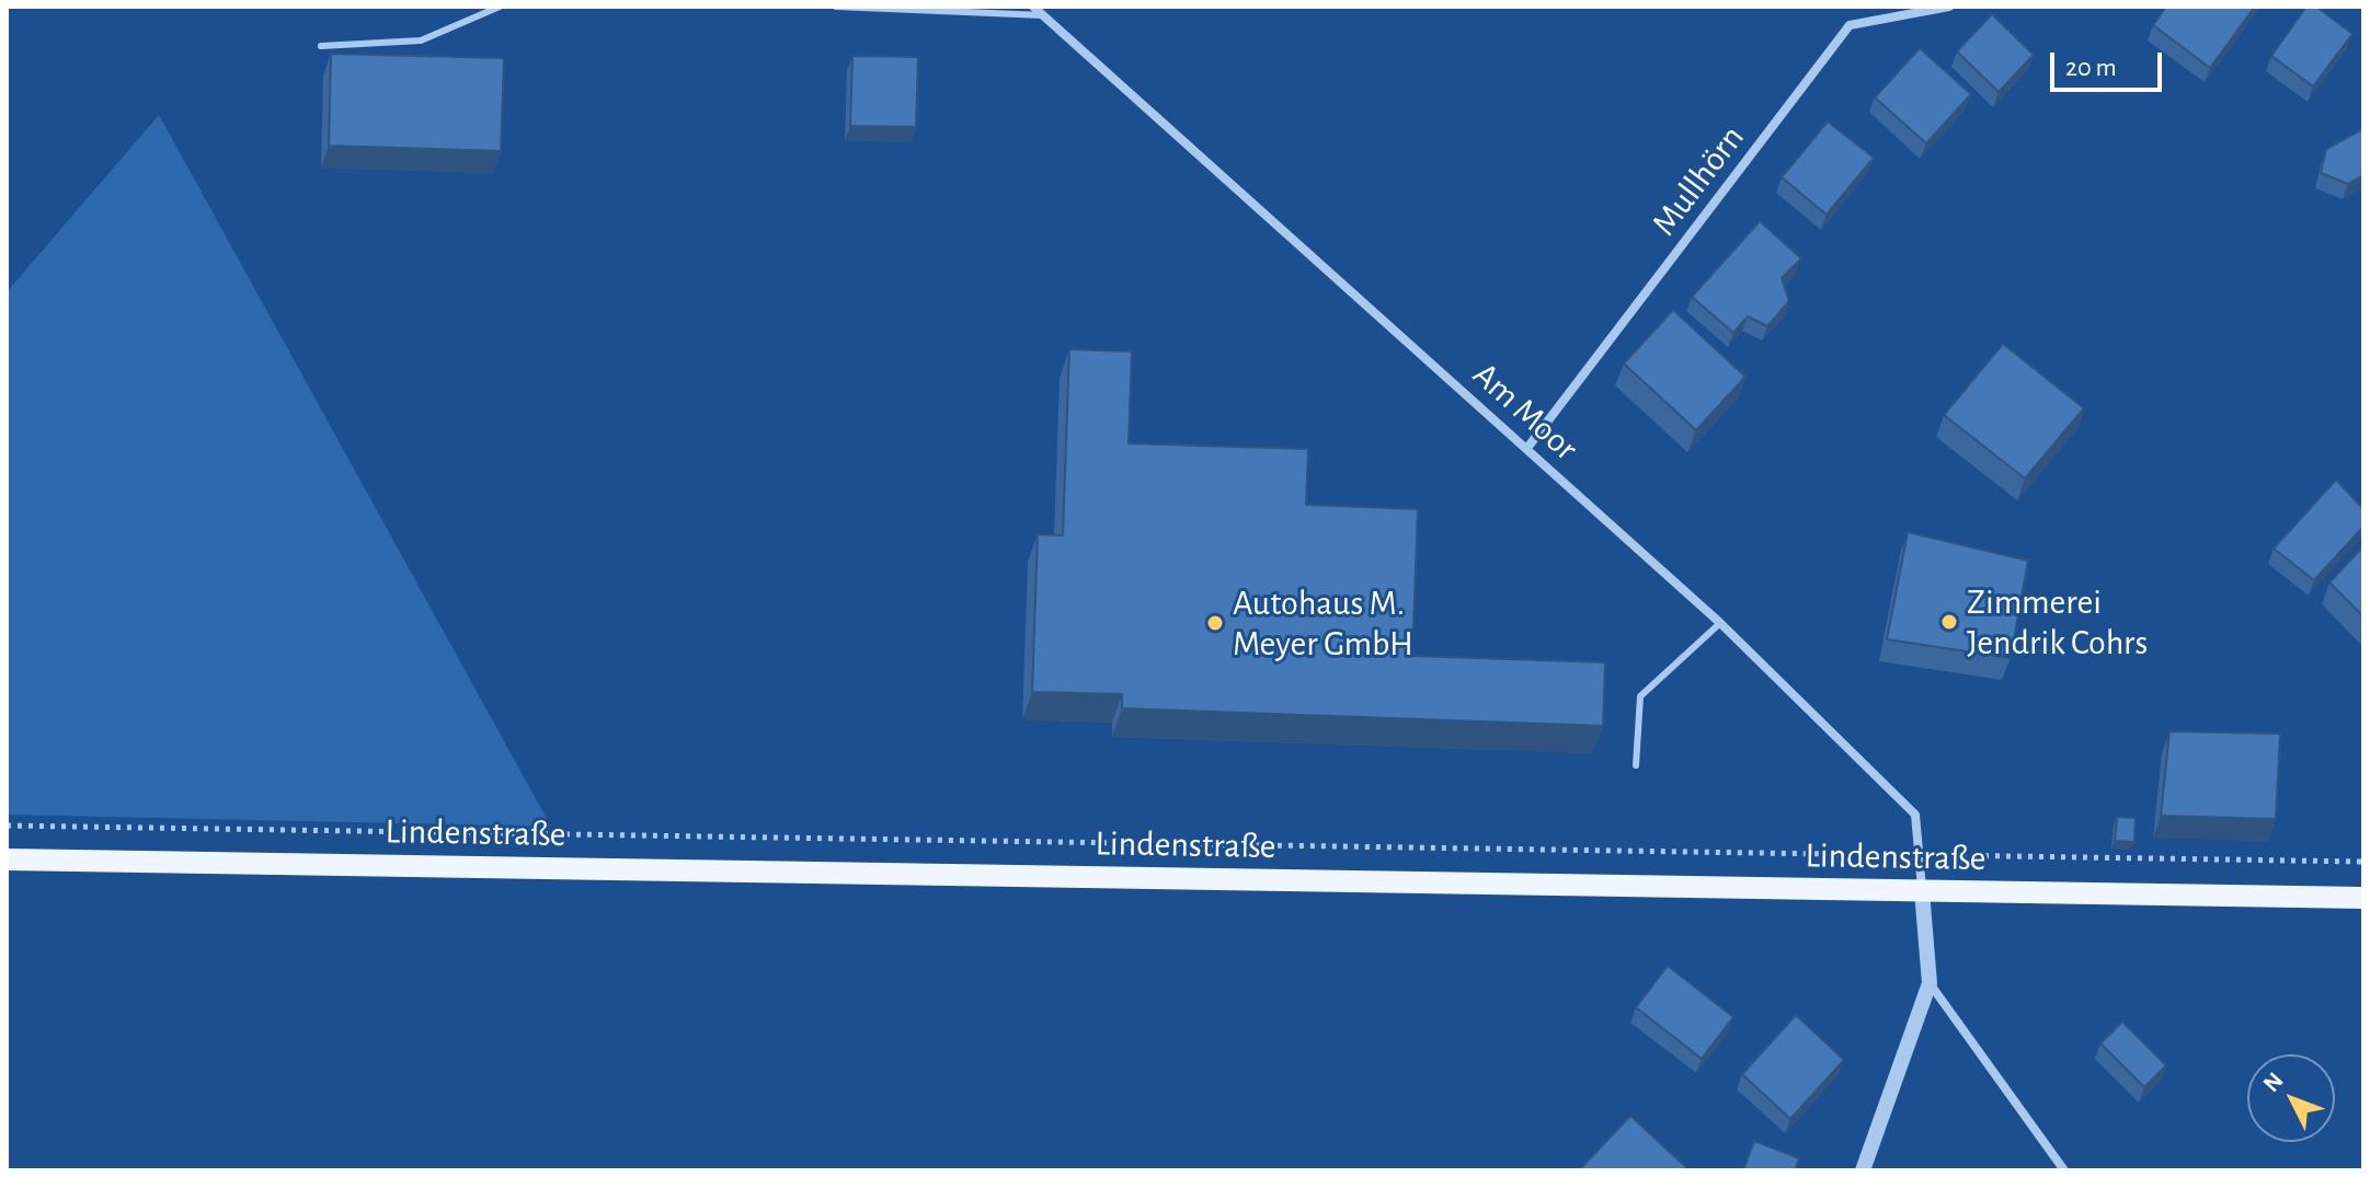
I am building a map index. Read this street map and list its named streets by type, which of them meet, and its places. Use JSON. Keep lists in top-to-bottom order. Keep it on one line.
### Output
{"streets":{"main road":["Lindenstraße"],"street":["Mullhörn","Am Moor"]},"crossings":[["Mullhörn","Am Moor"],["Am Moor","Lindenstraße"]],"places":["Zimmerei Jendrik Cohrs","Autohaus M. Meyer GmbH"],"scale_bar":"20 m","north":"top left"}
